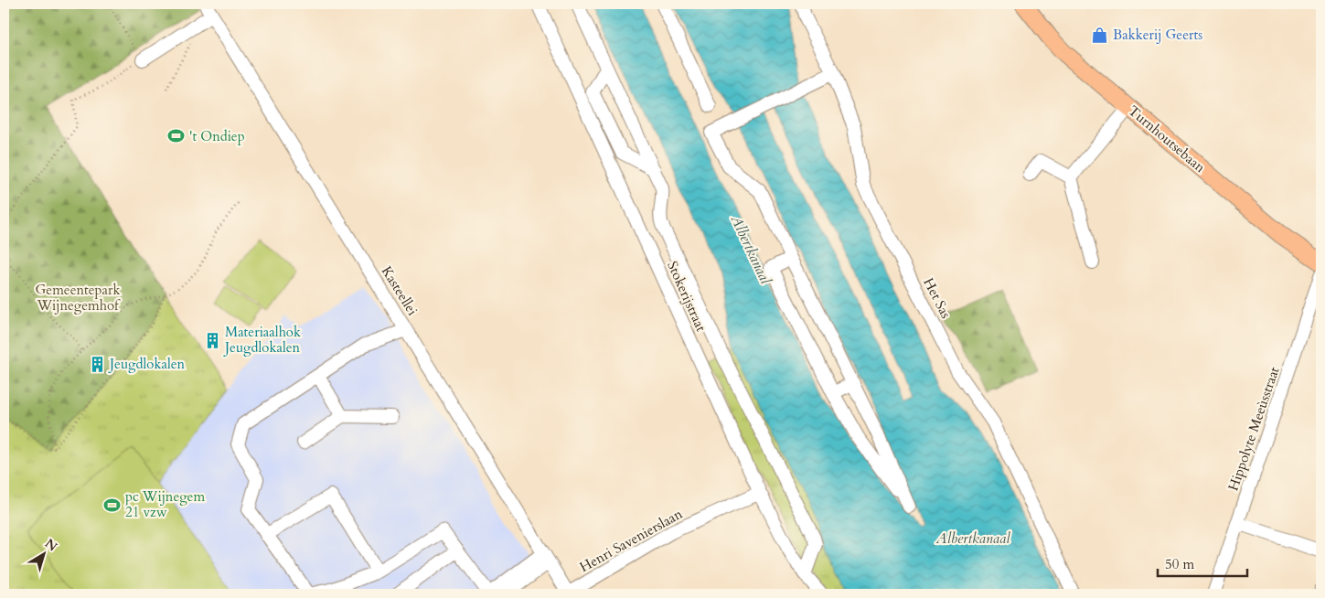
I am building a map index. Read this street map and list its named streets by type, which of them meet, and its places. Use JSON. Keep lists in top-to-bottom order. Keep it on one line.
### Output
{"streets":{"main road":["Turnhoutsebaan"],"street":["Kasteellei","Stokerijstraat","Het Sas","Hippolyte Meeùsstraat","Henri Savenierslaan"]},"crossings":[["Kasteellei","Henri Savenierslaan"],["Stokerijstraat","Henri Savenierslaan"]],"water":["Albertkanaal"],"parks":["Gemeentepark Wijnegemhof"],"places":{"shop":["Bakkerij Geerts"],"sports":["'t Ondiep","pc Wijnegem 21 vzw"],"building":["Materiaalhok Jeugdlokalen","Jeugdlokalen"]},"scale_bar":"50 m","north":"top right"}
